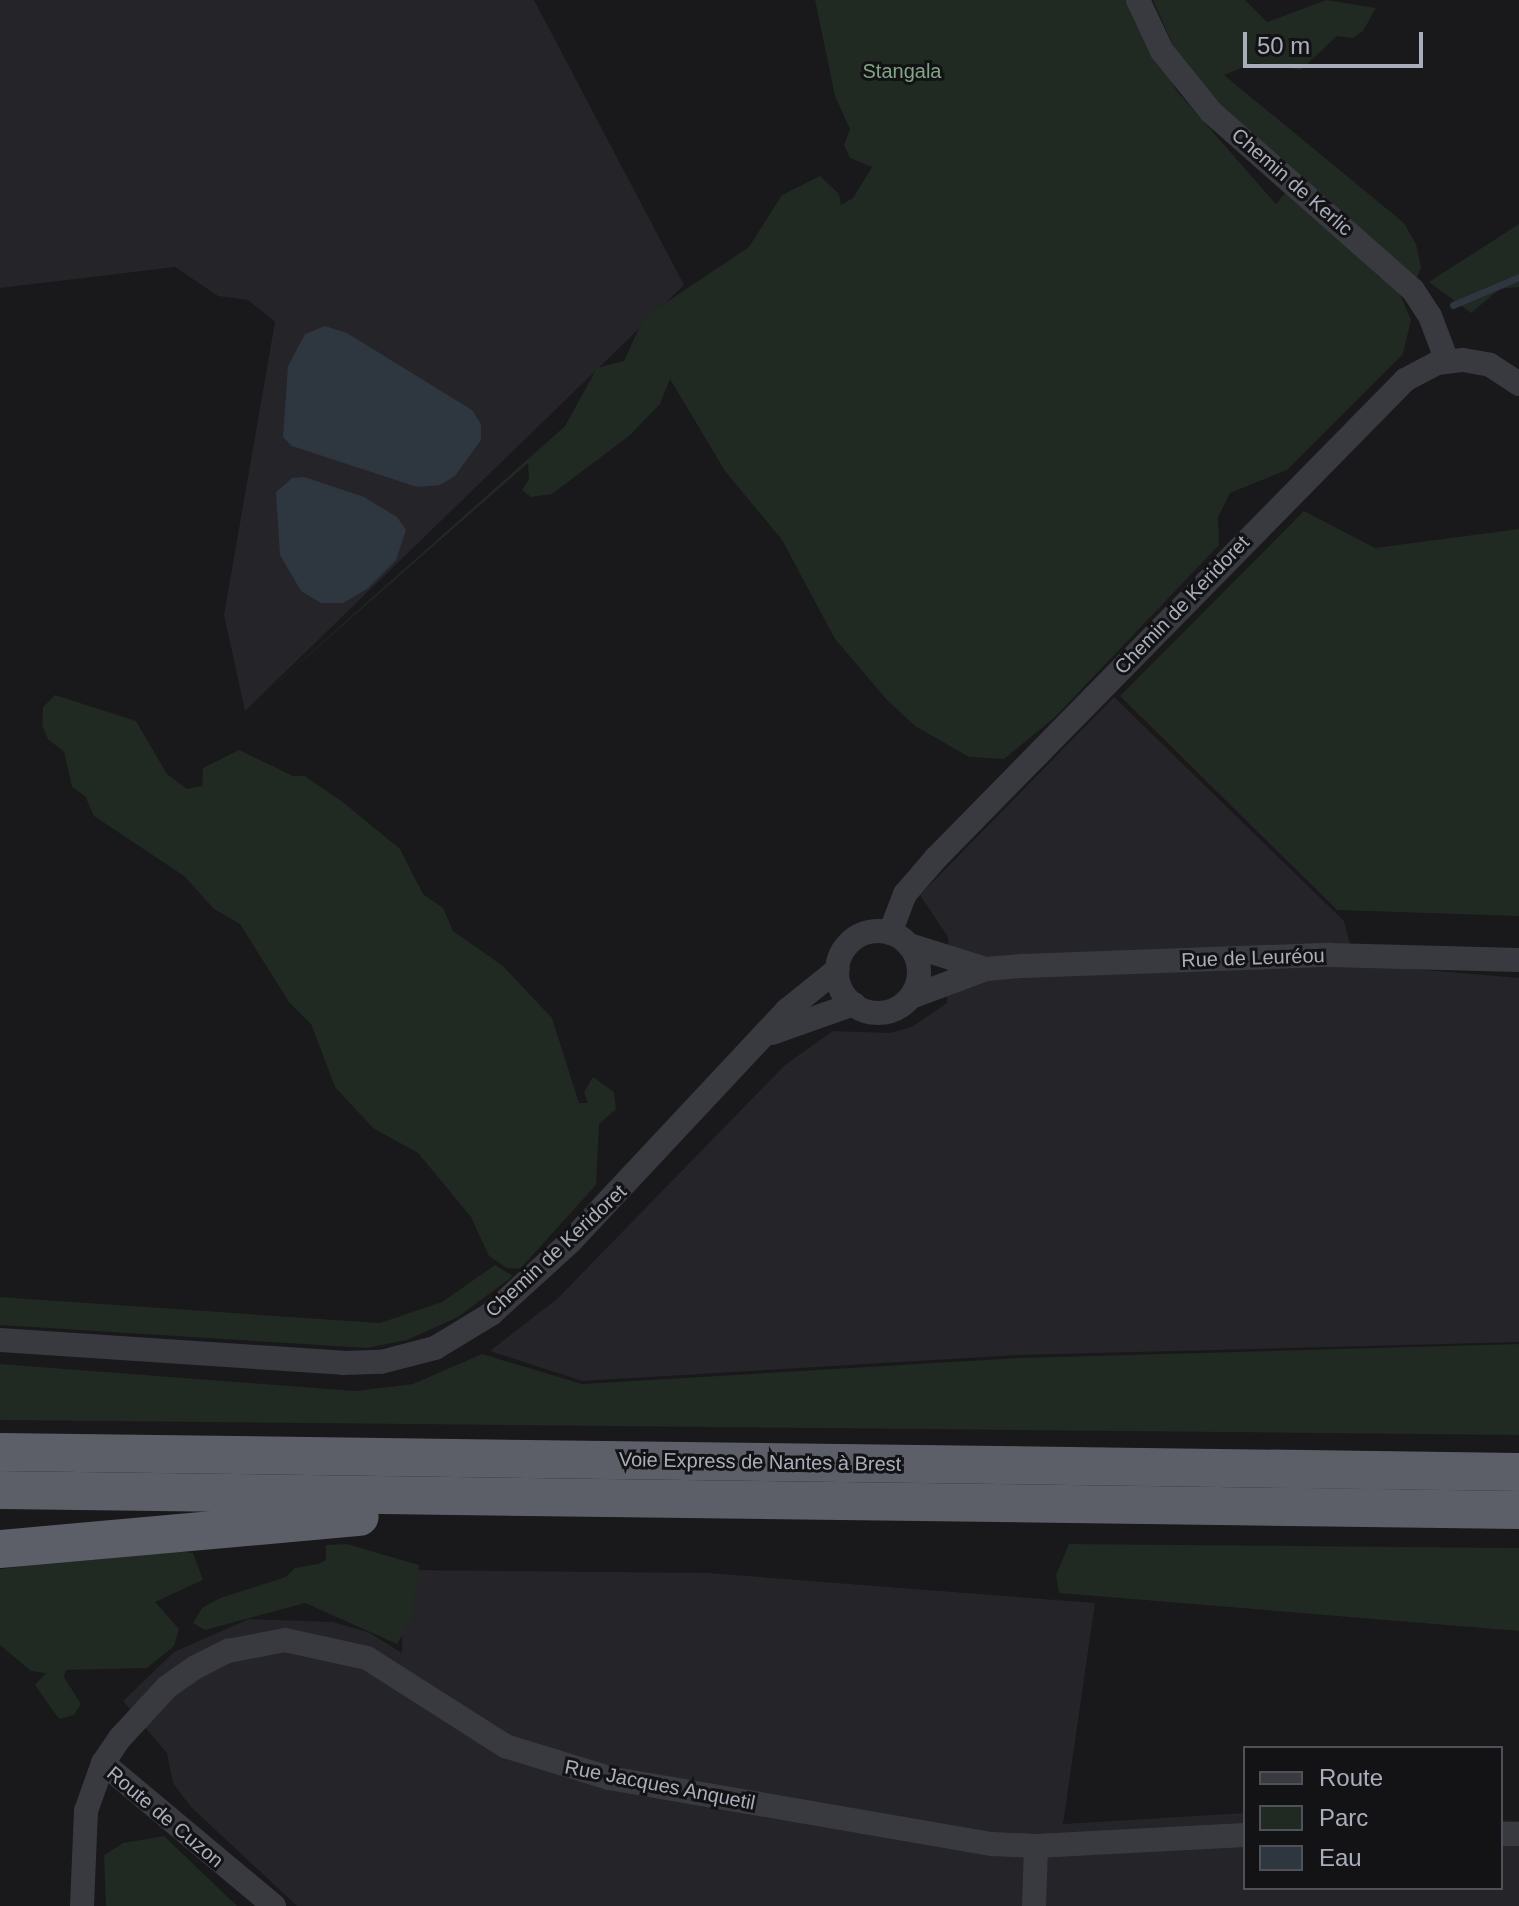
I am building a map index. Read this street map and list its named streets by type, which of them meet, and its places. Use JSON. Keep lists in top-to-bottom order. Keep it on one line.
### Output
{"streets":{"highway":["Voie Express de Nantes à Brest"],"street":["Chemin de Kerlic","Chemin de Keridoret","Rue de Leuréou","Rue Jacques Anquetil","Route de Cuzon"]},"crossings":[["Chemin de Kerlic","Chemin de Keridoret"],["Chemin de Keridoret","Rue de Leuréou"],["Rue Jacques Anquetil","Route de Cuzon"]],"parks":["Stangala"],"legend":["Route","Parc","Eau"],"scale_bar":"50 m"}
